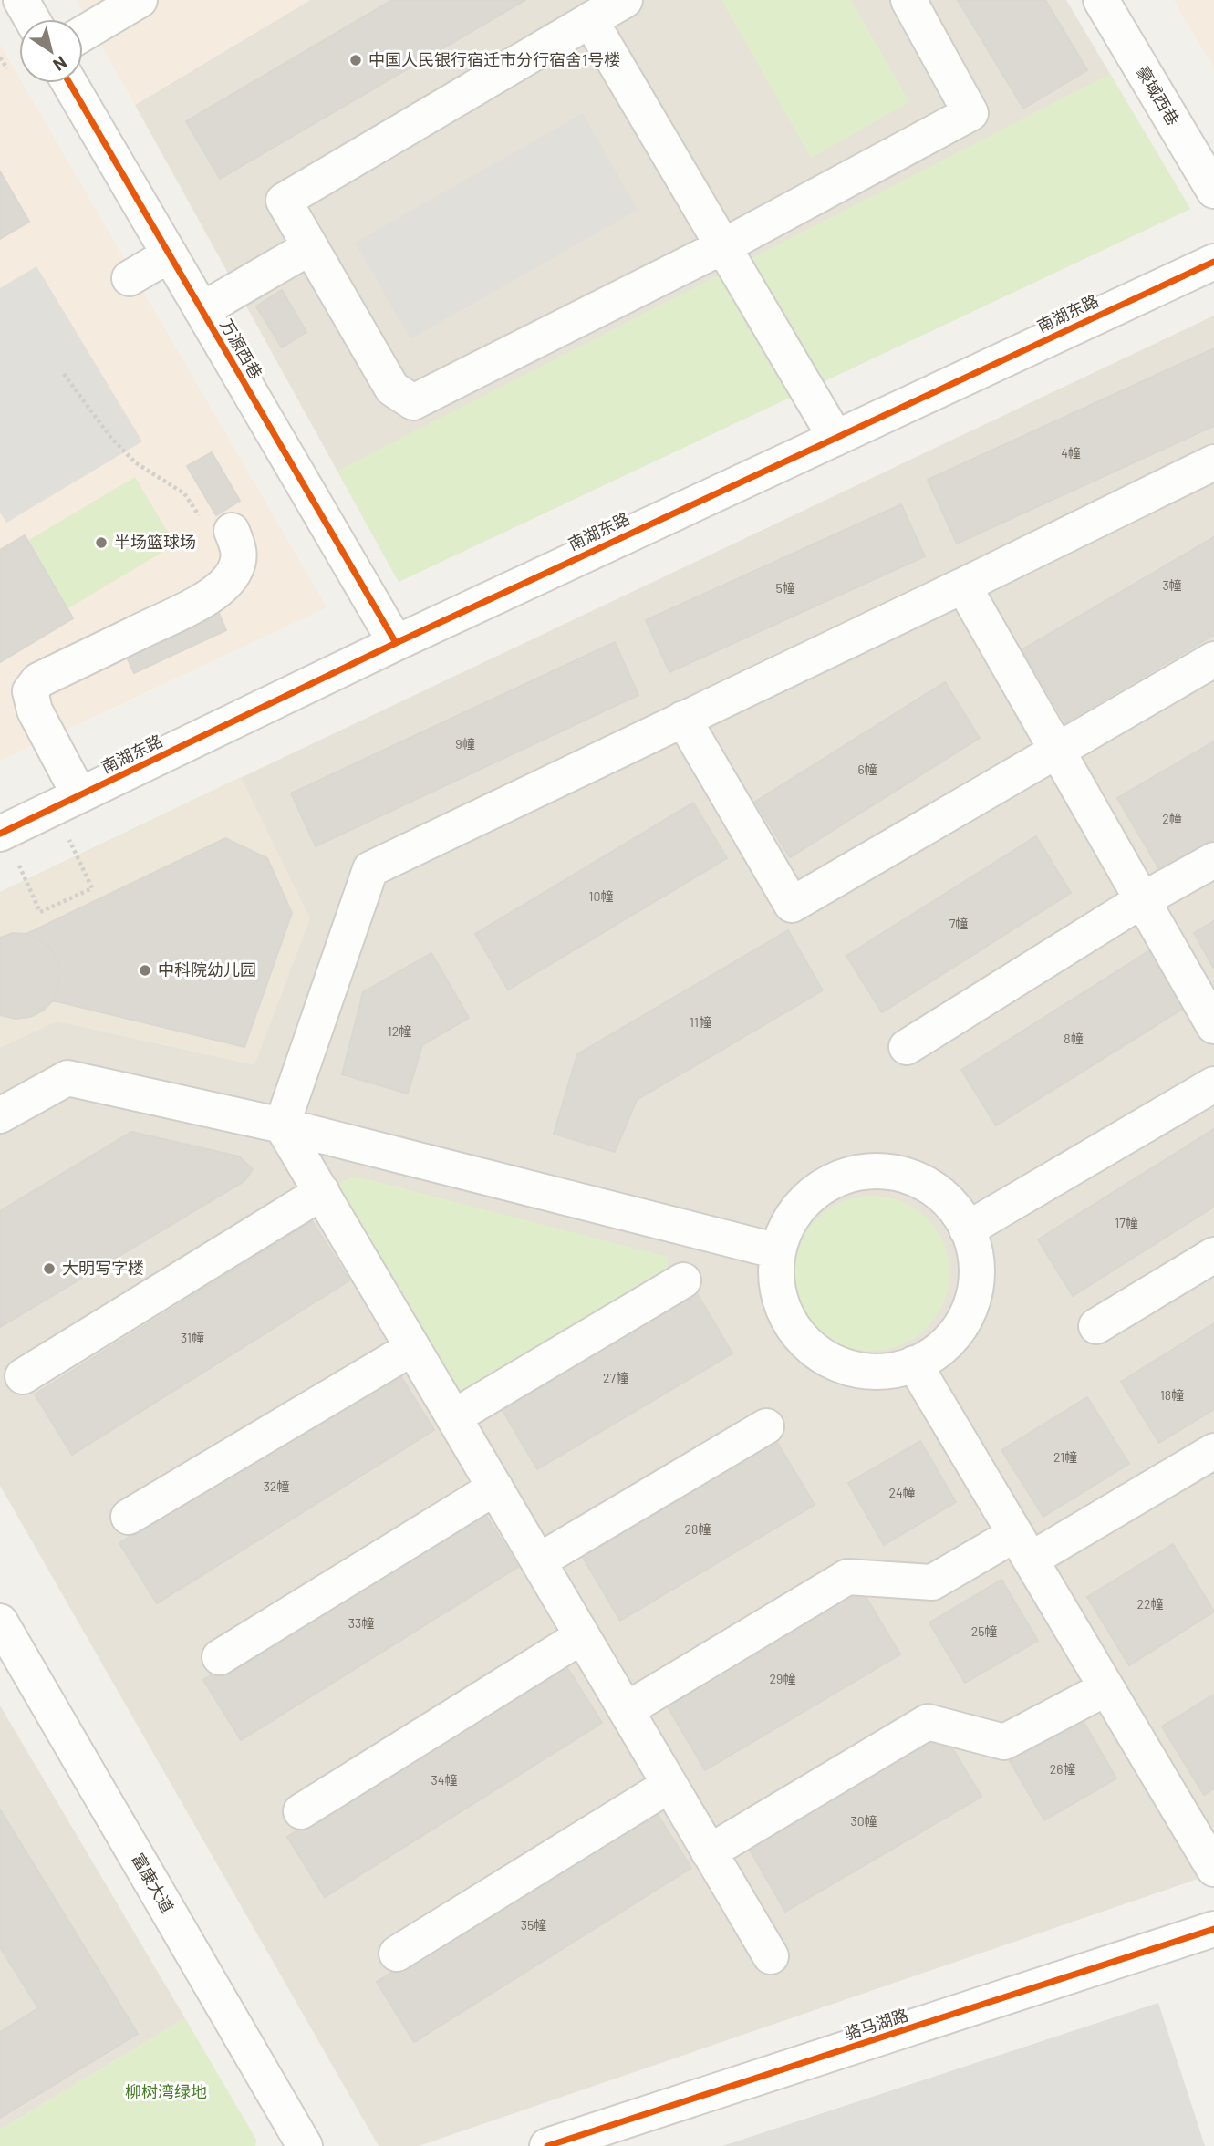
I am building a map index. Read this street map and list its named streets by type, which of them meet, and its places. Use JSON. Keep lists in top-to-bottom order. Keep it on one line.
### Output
{"streets":{"street":["豪域西巷","南湖东路","万源西巷","富康大道","骆马湖路"]},"crossings":[["南湖东路","万源西巷"]],"parks":["柳树湾绿地"],"places":["中国人民银行宿迁市分行宿舍1号楼","半场篮球场","中科院幼儿园","大明写字楼"],"house_numbers":["4幢","3幢","5幢","9幢","6幢","2幢","10幢","7幢","11幢","12幢","8幢","17幢","31幢","27幢","18幢","21幢","32幢","24幢","28幢","22幢","33幢","25幢","29幢","26幢","34幢","30幢","35幢"],"north":"bottom right"}
